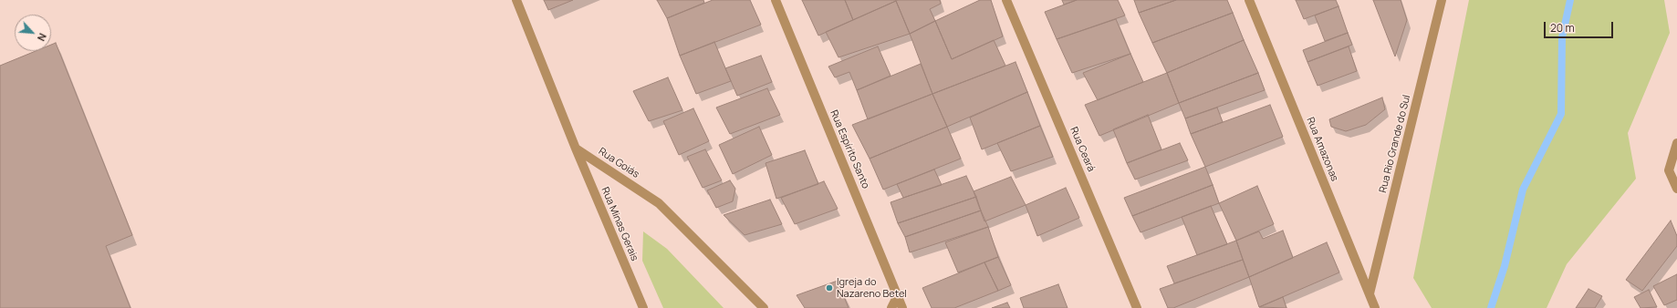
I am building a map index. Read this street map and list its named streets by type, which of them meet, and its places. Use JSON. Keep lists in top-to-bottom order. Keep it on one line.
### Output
{"streets":{"street":["Rua Rio Grande do Sul","Rua Espírito Santo","Rua Ceará","Rua Amazonas","Rua Goiás","Rua Minas Gerais"]},"crossings":[["Rua Rio Grande do Sul","Rua Amazonas"],["Rua Goiás","Rua Minas Gerais"]],"places":["Igreja do Nazareno Betel"],"scale_bar":"20 m","north":"bottom right"}
